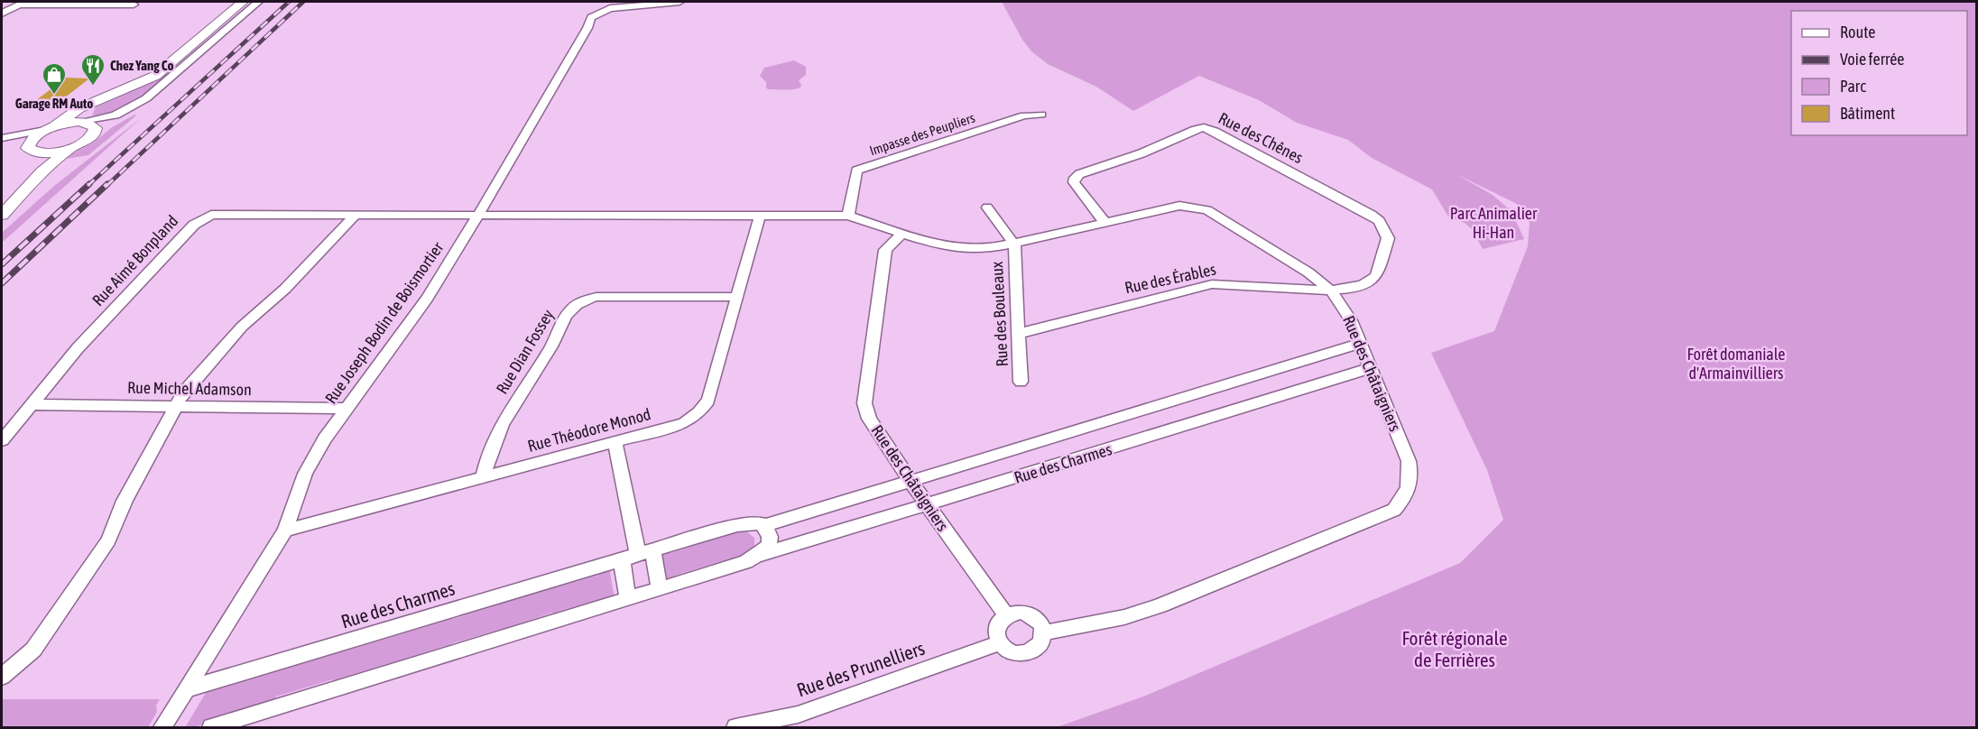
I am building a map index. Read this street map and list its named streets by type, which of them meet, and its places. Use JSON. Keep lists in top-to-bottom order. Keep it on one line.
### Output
{"streets":{"street":["Impasse des Peupliers","Rue des Chênes","Rue Aimé Bonpland","Rue des Érables","Rue des Bouleaux","Rue Joseph Bodin de Boismortier","Rue Dian Fossey","Rue des Châtaigniers","Rue Michel Adamson","Rue Théodore Monod","Rue des Charmes","Rue des Prunelliers"]},"crossings":[["Impasse des Peupliers","Rue des Châtaigniers"],["Rue des Chênes","Rue des Érables"],["Rue des Chênes","Rue des Châtaigniers"],["Rue Aimé Bonpland","Rue Joseph Bodin de Boismortier"],["Rue Aimé Bonpland","Rue Michel Adamson"],["Rue des Érables","Rue des Bouleaux"],["Rue des Érables","Rue des Châtaigniers"],["Rue des Bouleaux","Rue des Châtaigniers"],["Rue Joseph Bodin de Boismortier","Rue Michel Adamson"],["Rue Joseph Bodin de Boismortier","Rue Théodore Monod"],["Rue Joseph Bodin de Boismortier","Rue des Charmes"],["Rue Dian Fossey","Rue Théodore Monod"],["Rue des Châtaigniers","Rue des Charmes"],["Rue des Châtaigniers","Rue des Prunelliers"]],"parks":["Parc Animalier Hi-Han","Forêt domaniale d'Armainvilliers","Forêt régionale de Ferrières"],"places":{"restaurant":["Chez Yang Co"],"shop":["Garage RM Auto"]},"legend":["Route","Voie ferrée","Parc","Bâtiment"]}
